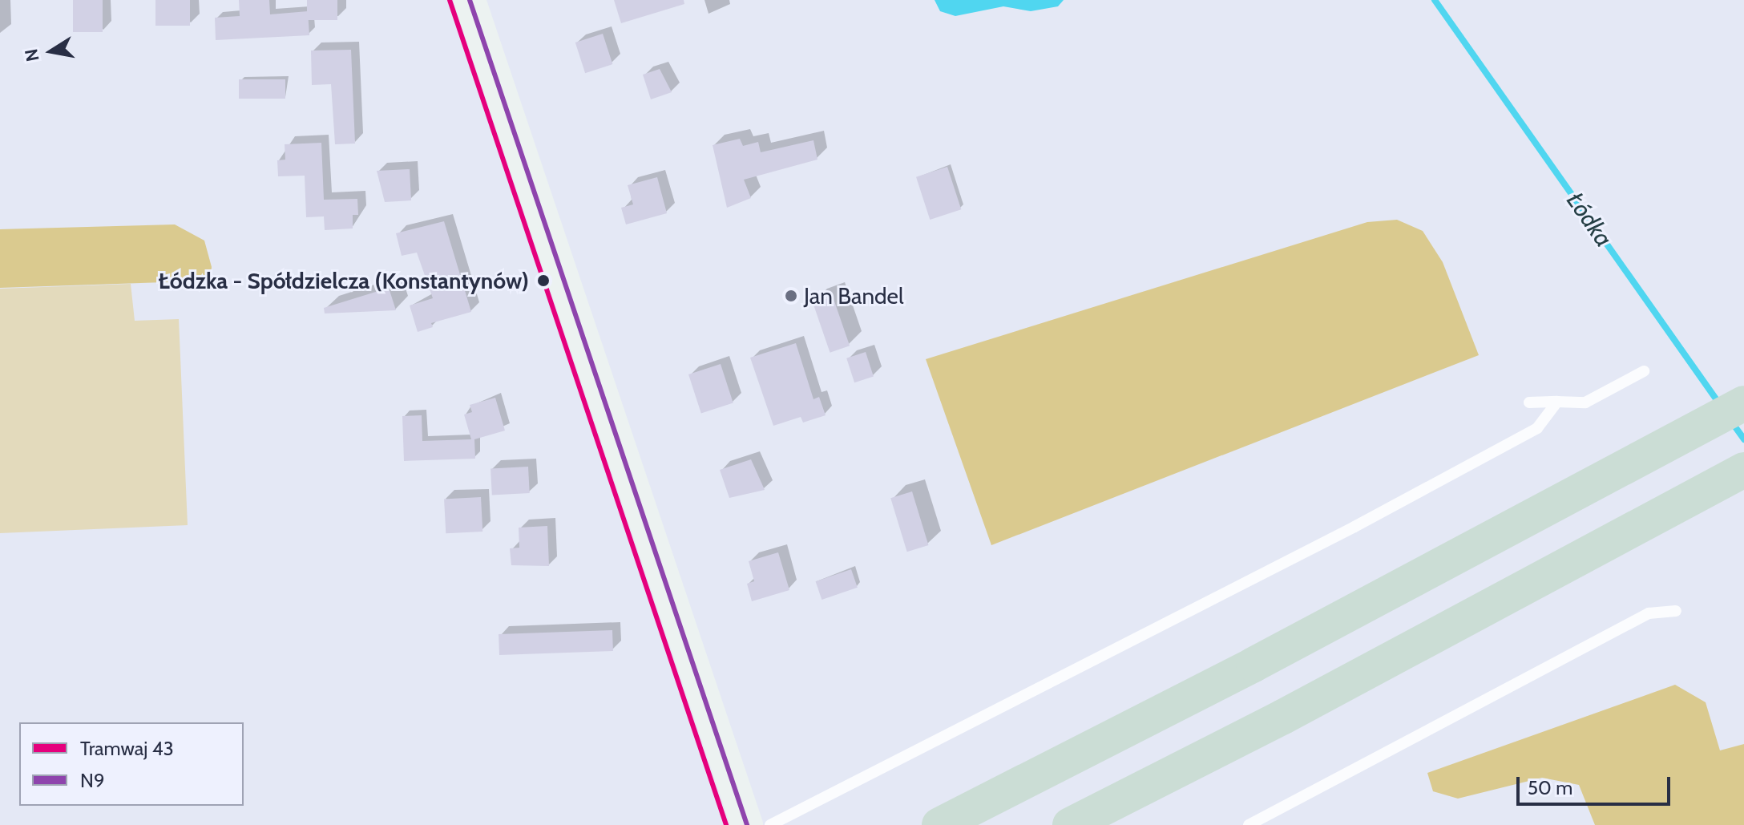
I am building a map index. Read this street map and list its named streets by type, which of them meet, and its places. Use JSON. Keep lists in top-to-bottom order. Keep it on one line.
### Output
{"water":["Łódka"],"places":["Łódzka - Spółdzielcza (Konstantynów)","Jan Bandel"],"lines":["tram line 43","transit line N9"],"legend":["Tramwaj 43","N9"],"scale_bar":"50 m","north":"left"}
